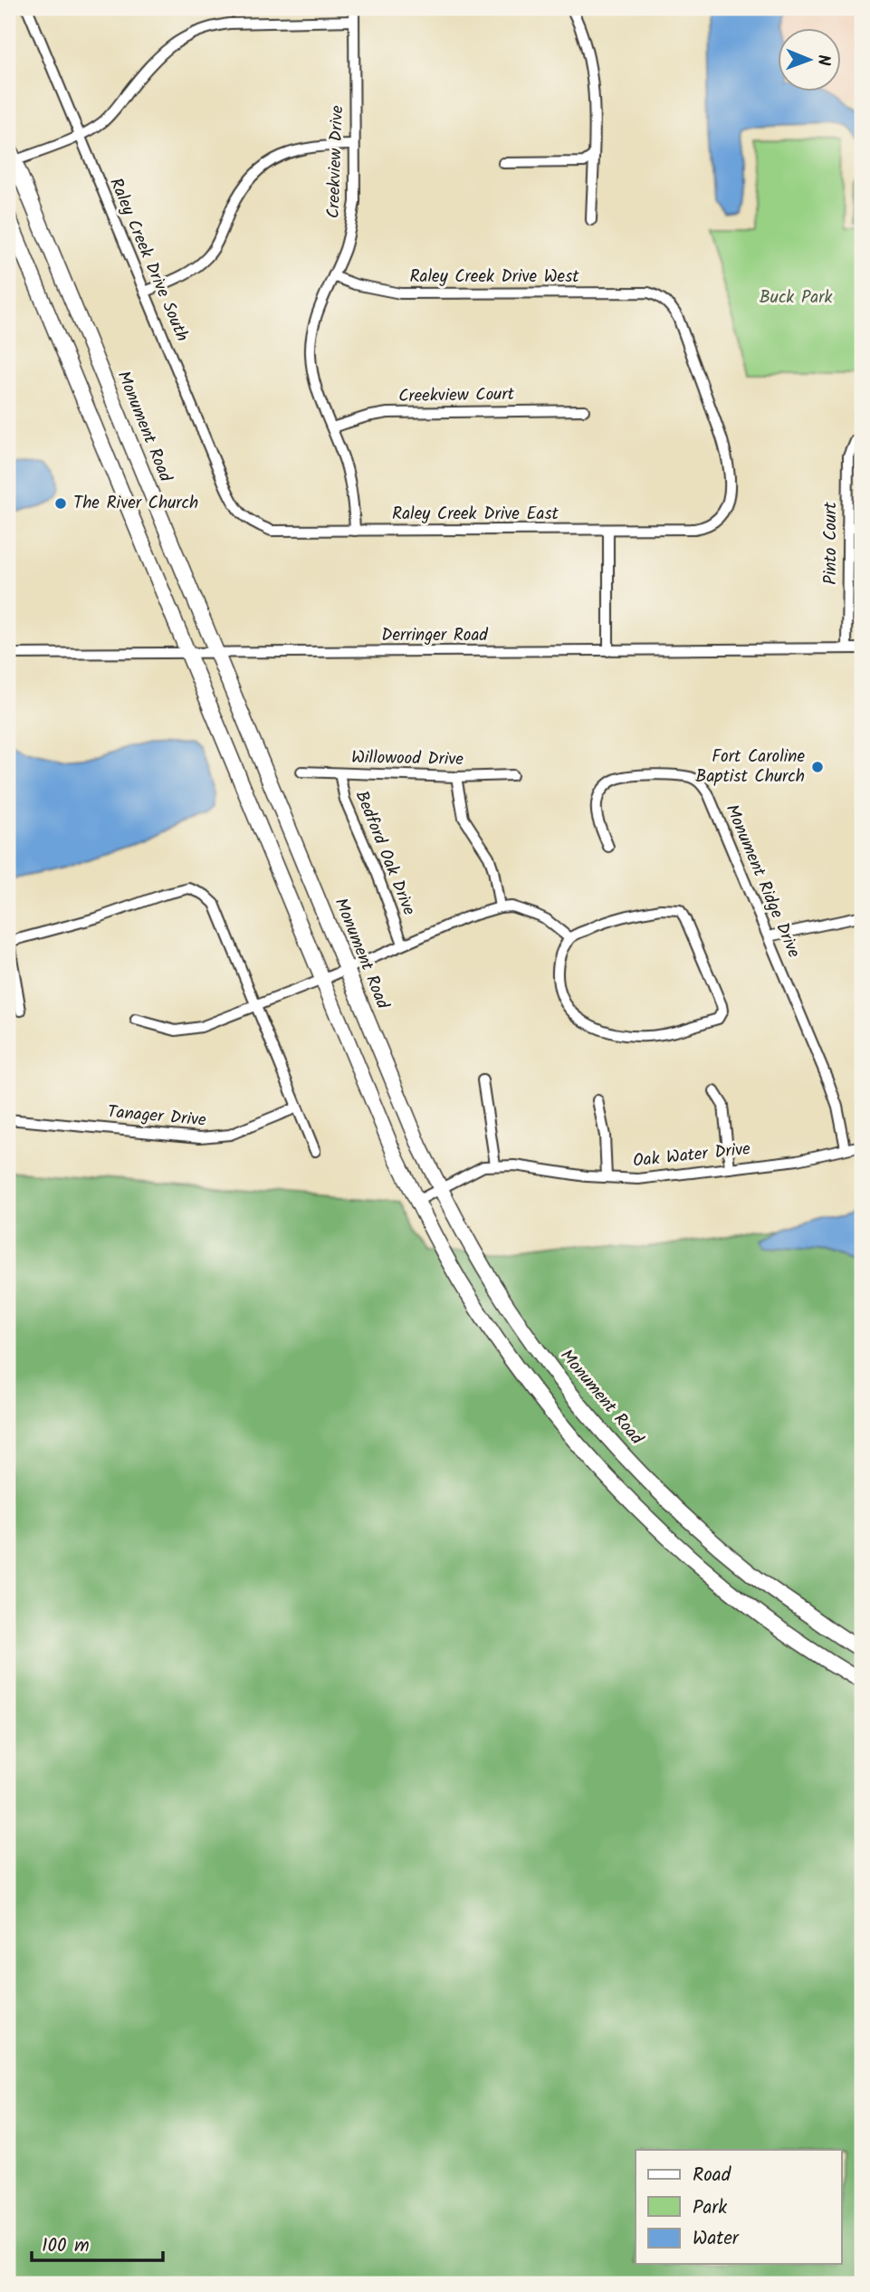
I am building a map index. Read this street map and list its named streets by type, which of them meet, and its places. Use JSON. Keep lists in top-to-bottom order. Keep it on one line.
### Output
{"streets":{"main road":["Monument Road"],"street":["Creekview Drive","Raley Creek Drive South","Raley Creek Drive West","Creekview Court","Raley Creek Drive East","Pinto Court","Derringer Road","Willowood Drive","Bedford Oak Drive","Monument Ridge Drive","Tanager Drive","Oak Water Drive"]},"crossings":[["Creekview Drive","Raley Creek Drive West"],["Creekview Drive","Creekview Court"],["Creekview Drive","Raley Creek Drive East"],["Raley Creek Drive South","Raley Creek Drive East"],["Raley Creek Drive West","Raley Creek Drive East"],["Monument Road","Derringer Road"],["Monument Road","Oak Water Drive"],["Pinto Court","Derringer Road"],["Willowood Drive","Bedford Oak Drive"],["Monument Ridge Drive","Oak Water Drive"]],"parks":["Buck Park"],"places":["The River Church","Fort Caroline Baptist Church"],"legend":["Road","Park","Water"],"scale_bar":"100 m","north":"right"}
